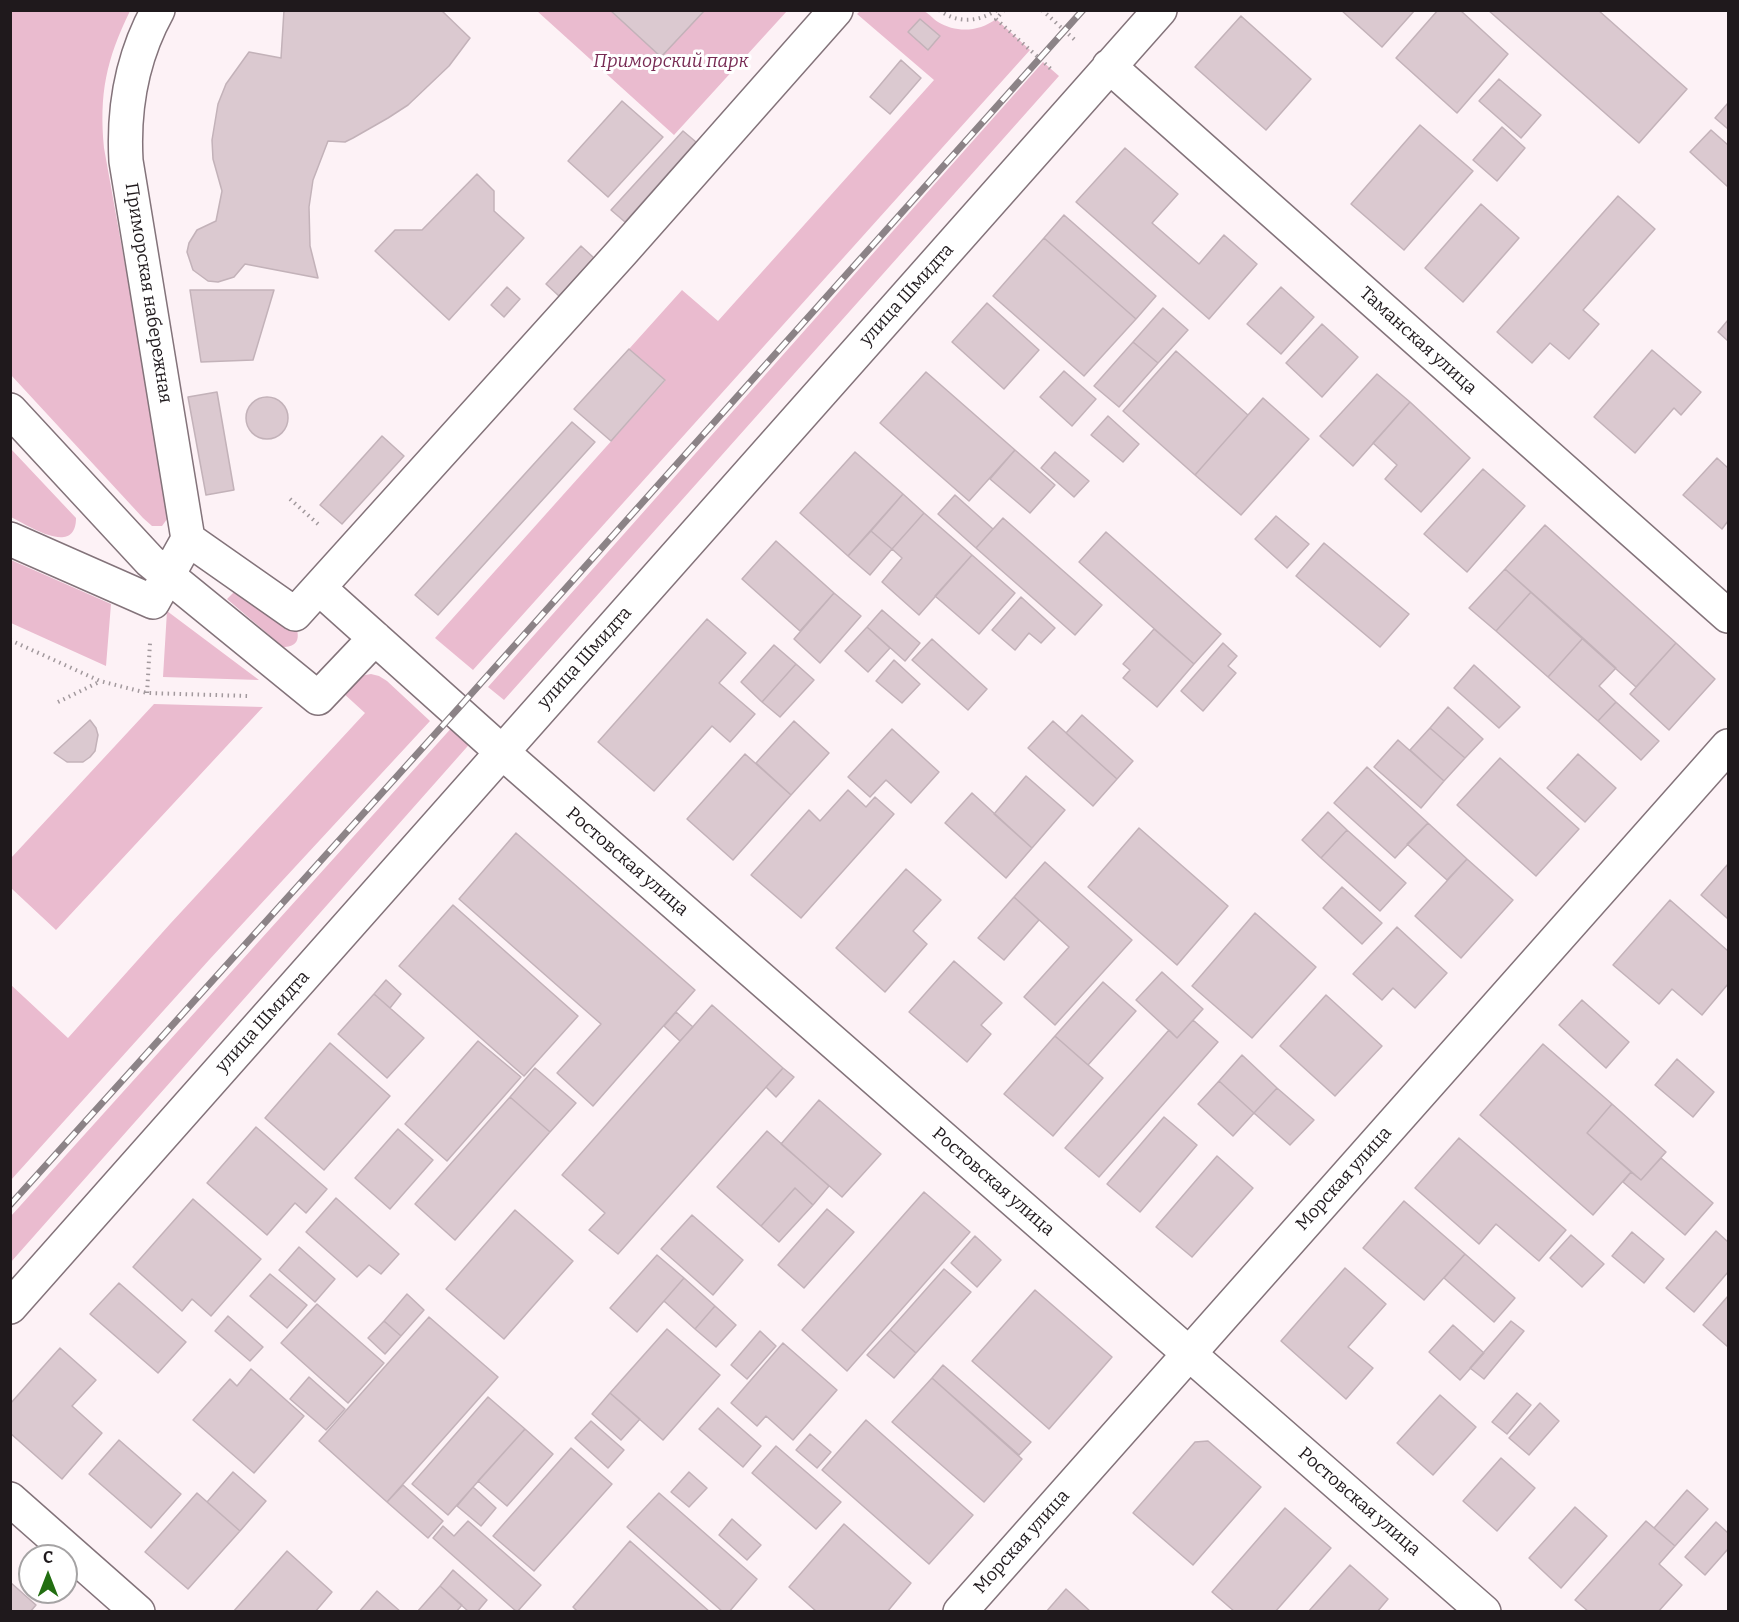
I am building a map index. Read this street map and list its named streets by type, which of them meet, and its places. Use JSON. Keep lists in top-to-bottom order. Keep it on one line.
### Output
{"streets":{"street":["Приморская набережная","улица Шмидта","Таманская улица","Ростовская улица","Морская улица"]},"crossings":[["улица Шмидта","Таманская улица"],["улица Шмидта","Ростовская улица"],["Ростовская улица","Морская улица"]],"parks":["Приморский парк"],"north":"top"}
